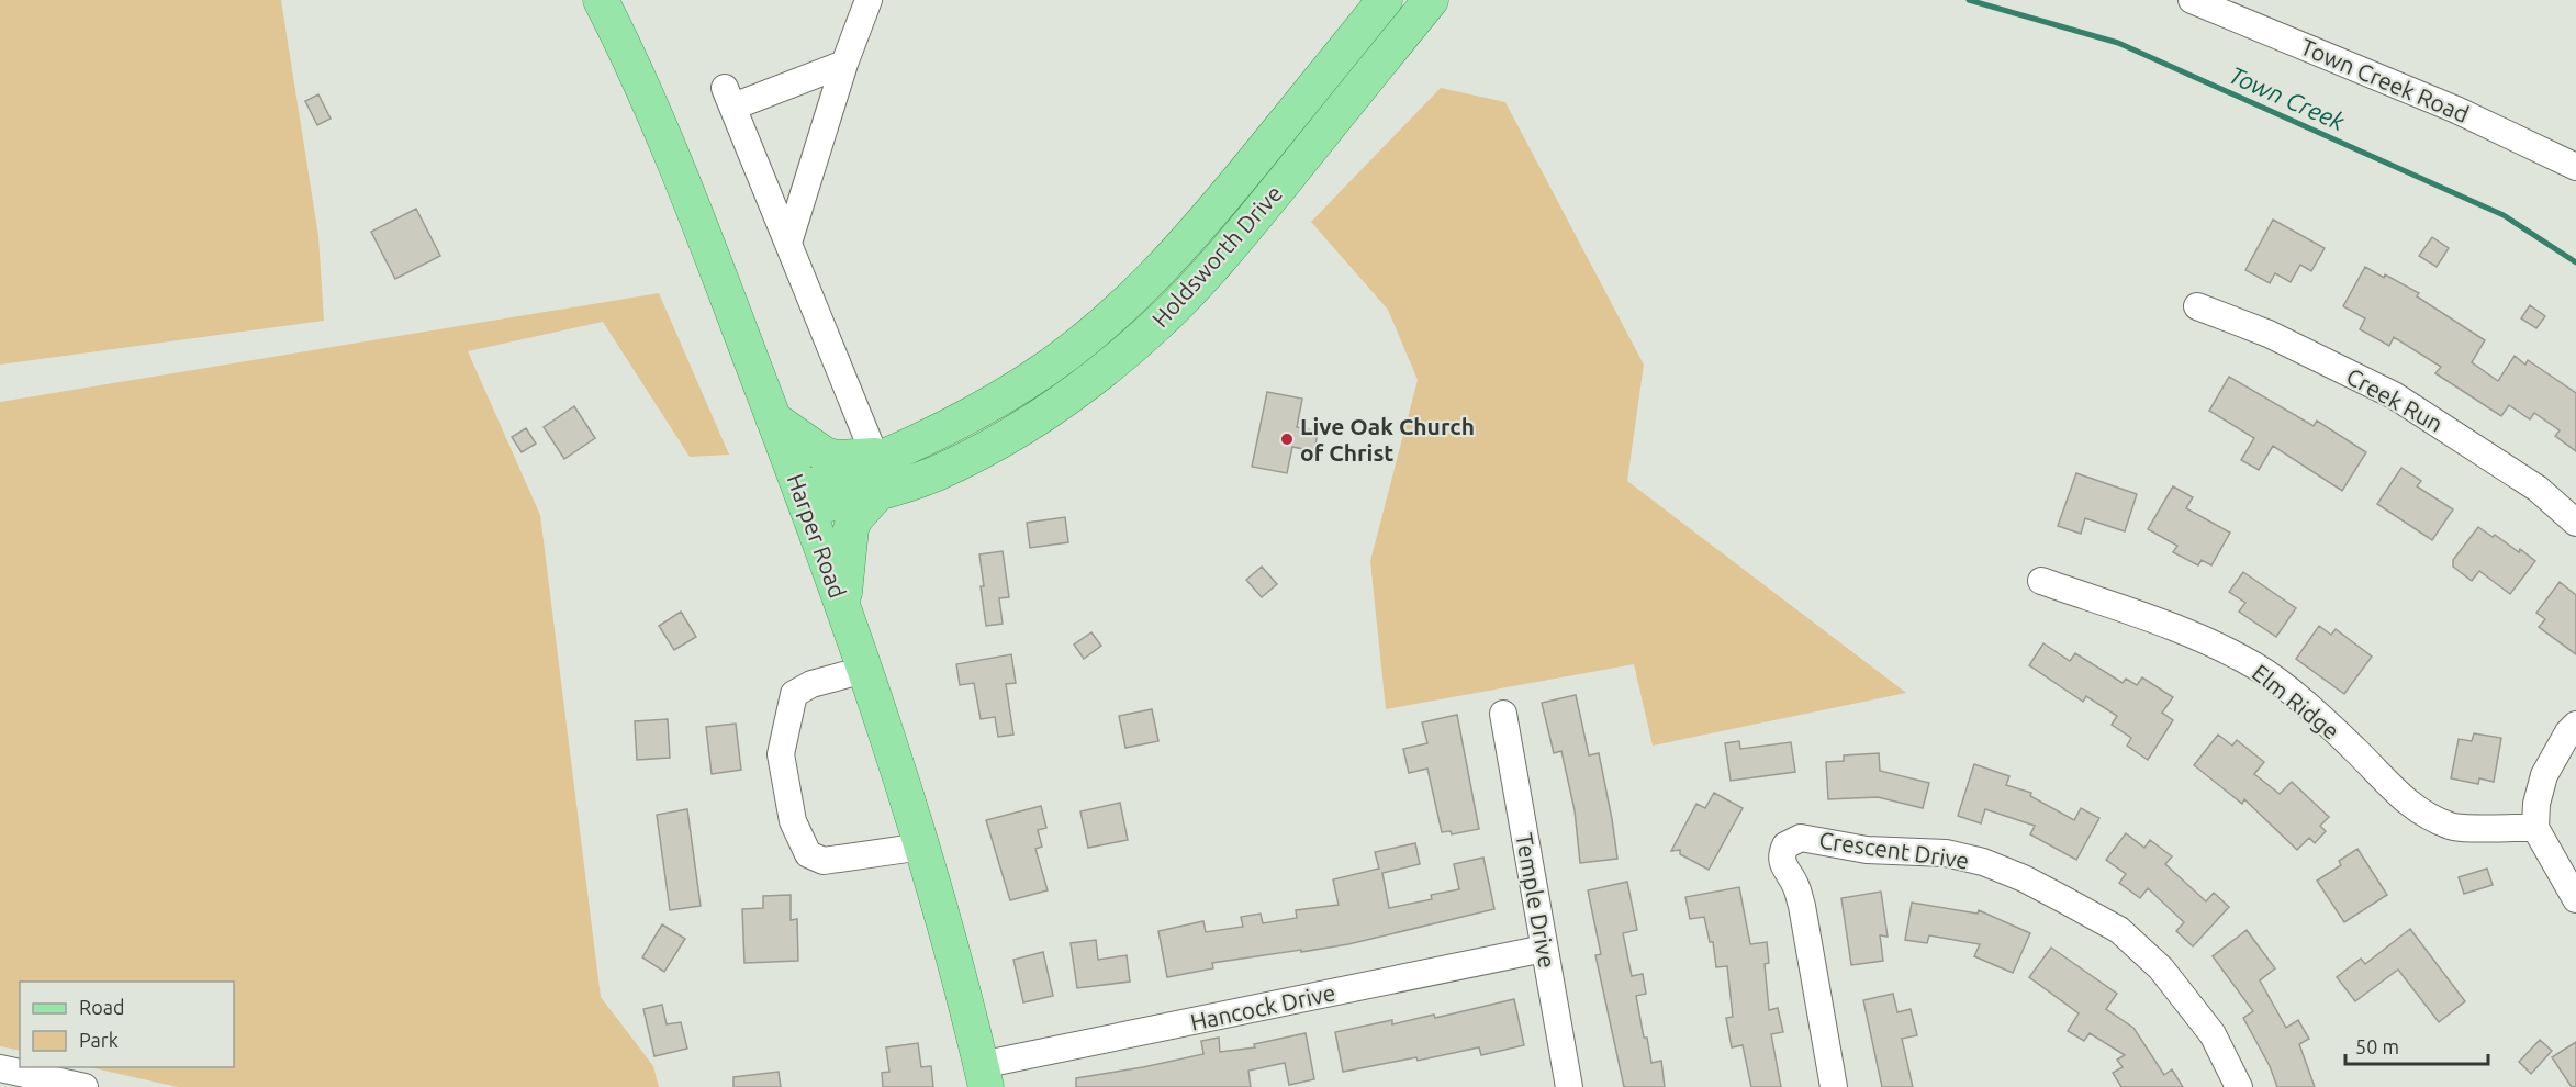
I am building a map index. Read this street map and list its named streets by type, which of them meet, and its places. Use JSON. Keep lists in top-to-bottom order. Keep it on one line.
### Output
{"streets":{"main road":["Holdsworth Drive","Harper Road"],"street":["Town Creek Road","Creek Run","Elm Ridge","Crescent Drive","Temple Drive","Hancock Drive"]},"crossings":[["Holdsworth Drive","Harper Road"],["Harper Road","Hancock Drive"],["Temple Drive","Hancock Drive"]],"water":["Town Creek"],"places":["Live Oak Church of Christ"],"legend":["Road","Park"],"scale_bar":"50 m"}
